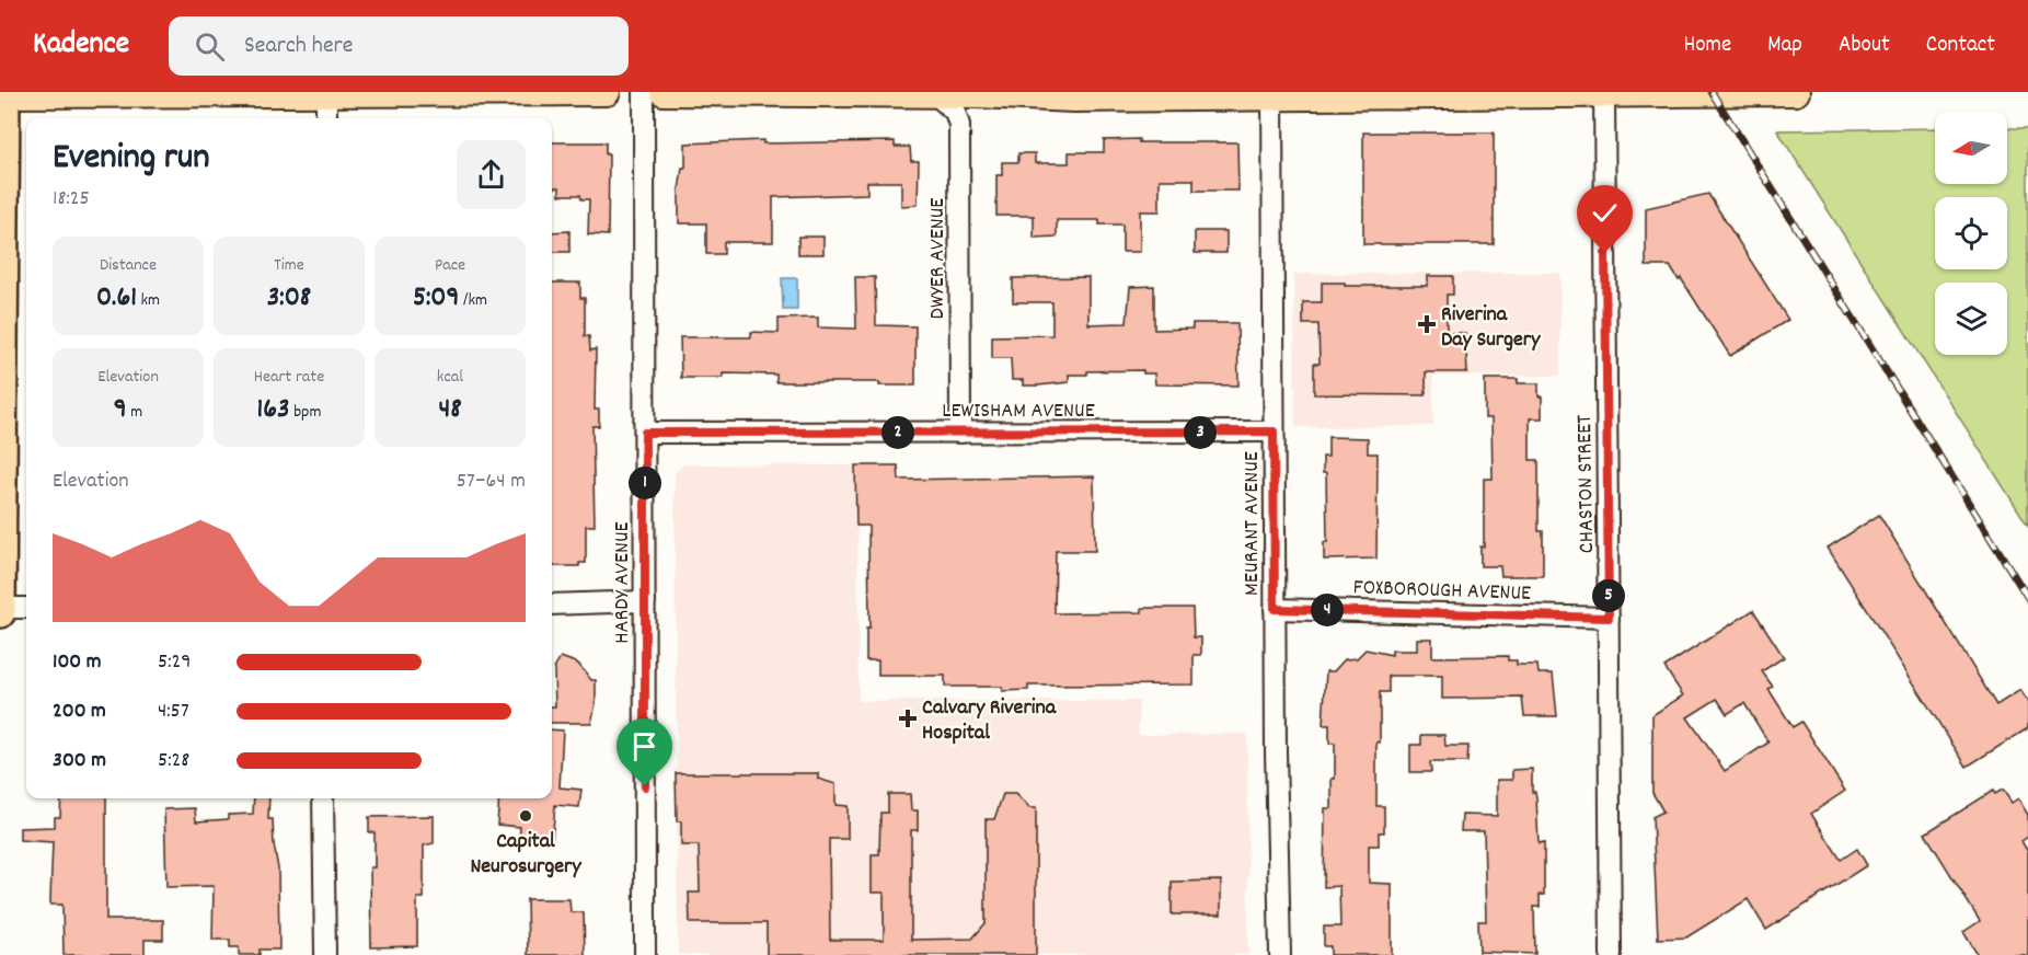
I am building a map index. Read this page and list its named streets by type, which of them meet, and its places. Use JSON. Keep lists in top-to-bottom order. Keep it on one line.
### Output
{"streets":{"street":["DWYER AVENUE","LEWISHAM AVENUE","CHASTON STREET","MEURANT AVENUE","HARDY AVENUE","FOXBOROUGH AVENUE"]},"crossings":[["DWYER AVENUE","LEWISHAM AVENUE"],["LEWISHAM AVENUE","MEURANT AVENUE"],["LEWISHAM AVENUE","HARDY AVENUE"],["CHASTON STREET","FOXBOROUGH AVENUE"],["MEURANT AVENUE","FOXBOROUGH AVENUE"]],"places":{"health":["Riverina Day Surgery","Calvary Riverina Hospital"],"other":["Capital Neurosurgery"]},"north":"left","page":{"header":"Kadence","search":"Search here","nav":["Home","Map","About","Contact"],"heading":["Evening run","18:25"],"stats":[["Distance","0.61 km"],["Time","3:08"],["Pace","5:09 /km"],["Elevation","9 m"],["Heart rate","163 bpm"],["kcal","48"]],"pins":["2","3","1","5","4"],"chart":["Elevation","57–64 m"],"list":[{"name":"100 m","note":"5:29"},{"name":"200 m","note":"4:57"},{"name":"300 m","note":"5:28"}]}}
